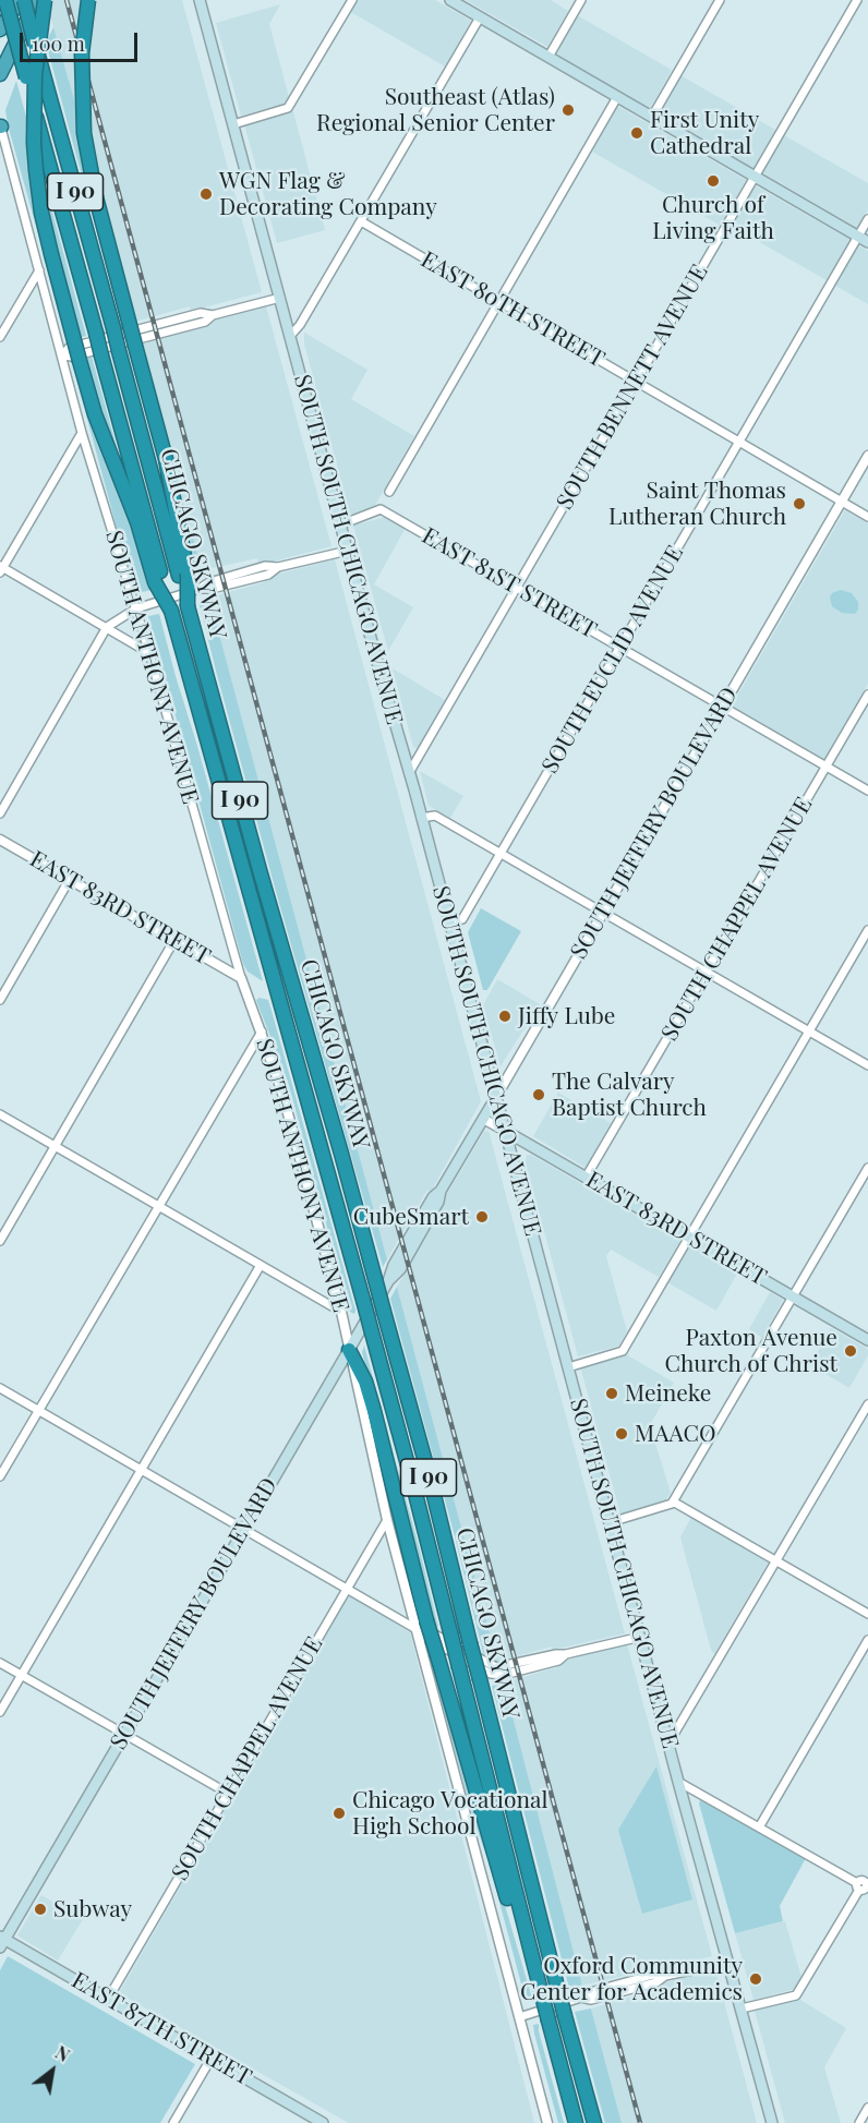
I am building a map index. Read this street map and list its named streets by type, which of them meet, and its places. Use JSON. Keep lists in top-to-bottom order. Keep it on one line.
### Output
{"streets":{"highway":["I 90","CHICAGO SKYWAY"],"main road":["SOUTH SOUTH CHICAGO AVENUE","SOUTH JEFFERY BOULEVARD","EAST 83RD STREET","EAST 87TH STREET"],"street":["EAST 80TH STREET","SOUTH BENNETT AVENUE","EAST 81ST STREET","SOUTH EUCLID AVENUE","SOUTH ANTHONY AVENUE","SOUTH CHAPPEL AVENUE"]},"crossings":[["EAST 80TH STREET","SOUTH BENNETT AVENUE"],["EAST 80TH STREET","SOUTH EUCLID AVENUE"],["EAST 80TH STREET","SOUTH JEFFERY BOULEVARD"],["SOUTH BENNETT AVENUE","SOUTH SOUTH CHICAGO AVENUE"],["SOUTH BENNETT AVENUE","EAST 81ST STREET"],["CHICAGO SKYWAY","SOUTH JEFFERY BOULEVARD"],["SOUTH SOUTH CHICAGO AVENUE","EAST 81ST STREET"],["SOUTH SOUTH CHICAGO AVENUE","SOUTH EUCLID AVENUE"],["SOUTH SOUTH CHICAGO AVENUE","SOUTH JEFFERY BOULEVARD"],["SOUTH SOUTH CHICAGO AVENUE","EAST 83RD STREET"],["EAST 81ST STREET","SOUTH EUCLID AVENUE"],["EAST 81ST STREET","SOUTH JEFFERY BOULEVARD"],["EAST 81ST STREET","SOUTH CHAPPEL AVENUE"],["SOUTH ANTHONY AVENUE","SOUTH JEFFERY BOULEVARD"],["SOUTH ANTHONY AVENUE","EAST 83RD STREET"],["SOUTH ANTHONY AVENUE","SOUTH CHAPPEL AVENUE"],["SOUTH JEFFERY BOULEVARD","EAST 83RD STREET"],["SOUTH JEFFERY BOULEVARD","EAST 87TH STREET"],["EAST 83RD STREET","SOUTH CHAPPEL AVENUE"],["SOUTH CHAPPEL AVENUE","EAST 87TH STREET"]],"places":["Southeast (Atlas) Regional Senior Center","First Unity Cathedral","Church of Living Faith","WGN Flag & Decorating Company","Saint Thomas Lutheran Church","Jiffy Lube","The Calvary Baptist Church","CubeSmart","Paxton Avenue Church of Christ","Meineke","MAACO","Chicago Vocational High School","Subway","Oxford Community Center for Academics"],"scale_bar":"100 m","north":"top right"}
